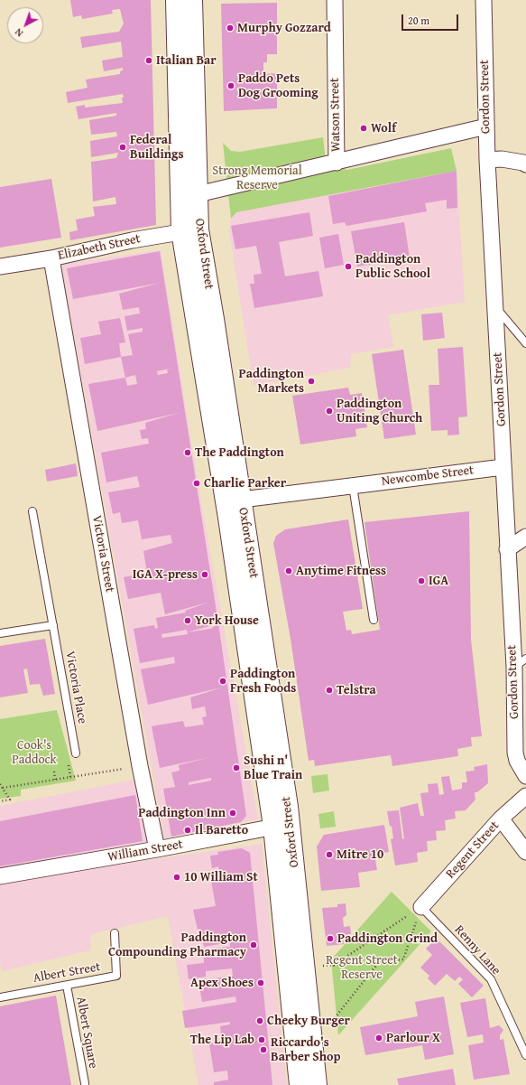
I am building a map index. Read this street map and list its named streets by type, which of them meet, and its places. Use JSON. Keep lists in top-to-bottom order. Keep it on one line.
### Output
{"streets":{"main road":["Oxford Street"],"street":["Gordon Street","Watson Street","Elizabeth Street","Newcombe Street","Victoria Street","Regent Street","William Street"],"lane":["Victoria Place","Renny Lane","Albert Street","Albert Square"]},"crossings":[["Gordon Street","Watson Street"],["Gordon Street","Newcombe Street"],["Elizabeth Street","Oxford Street"],["Elizabeth Street","Victoria Street"],["Oxford Street","Newcombe Street"],["Oxford Street","William Street"],["Victoria Street","William Street"],["Regent Street","Renny Lane"],["Albert Street","Albert Square"]],"parks":["Strong Memorial Reserve","Cook's Paddock","Regent Street Reserve"],"places":["Murphy Gozzard","Italian Bar","Paddo Pets Dog Grooming","Wolf","Federal Buildings","Paddington Public School","Paddington Markets","Paddington Uniting Church","The Paddington","Charlie Parker","Anytime Fitness","IGA X-press","IGA","York House","Paddington Fresh Foods","Telstra","Sushi n' Blue Train","Paddington Inn","Il Baretto","Mitre 10","10 William St","Paddington Grind","Paddington Compounding Pharmacy","Apex Shoes","Cheeky Burger","Parlour X","The Lip Lab","Riccardo's Barber Shop"],"scale_bar":"20 m","north":"bottom left"}
